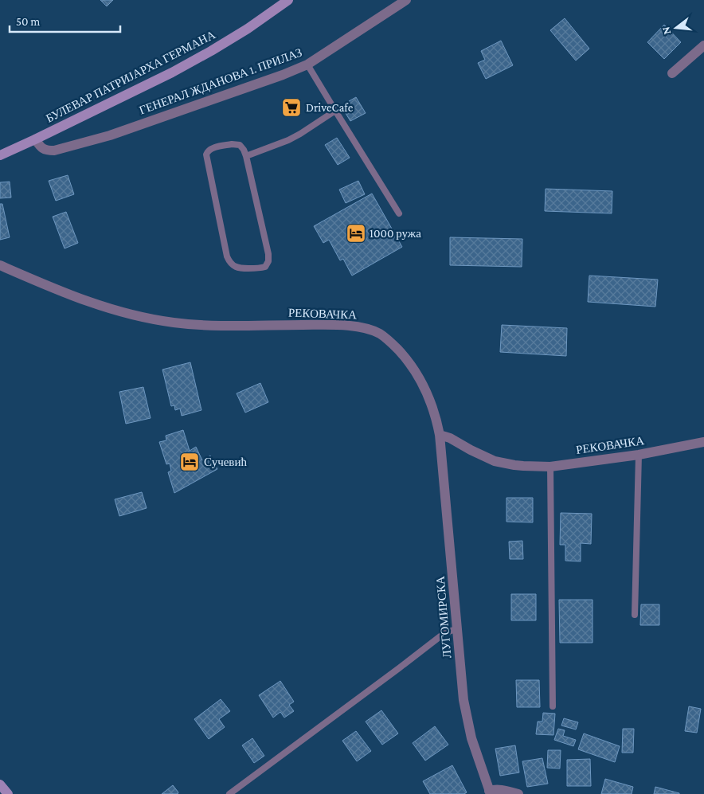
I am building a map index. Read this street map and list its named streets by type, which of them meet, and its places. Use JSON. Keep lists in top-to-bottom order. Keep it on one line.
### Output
{"streets":{"main road":["БУЛЕВАР ПАТРИЈАРХА ГЕРМАНА"],"street":["ГЕНЕРАЛ ЖДАНОВА 1. ПРИЛАЗ","РЕКОВАЧКА","ЛУГОМИРСКА"]},"crossings":[["БУЛЕВАР ПАТРИЈАРХА ГЕРМАНА","ГЕНЕРАЛ ЖДАНОВА 1. ПРИЛАЗ"],["РЕКОВАЧКА","ЛУГОМИРСКА"]],"places":{"supermarket":["DriveCafe"],"hotel":["1000 ружа","Сучевић"]},"scale_bar":"50 m","north":"left"}
